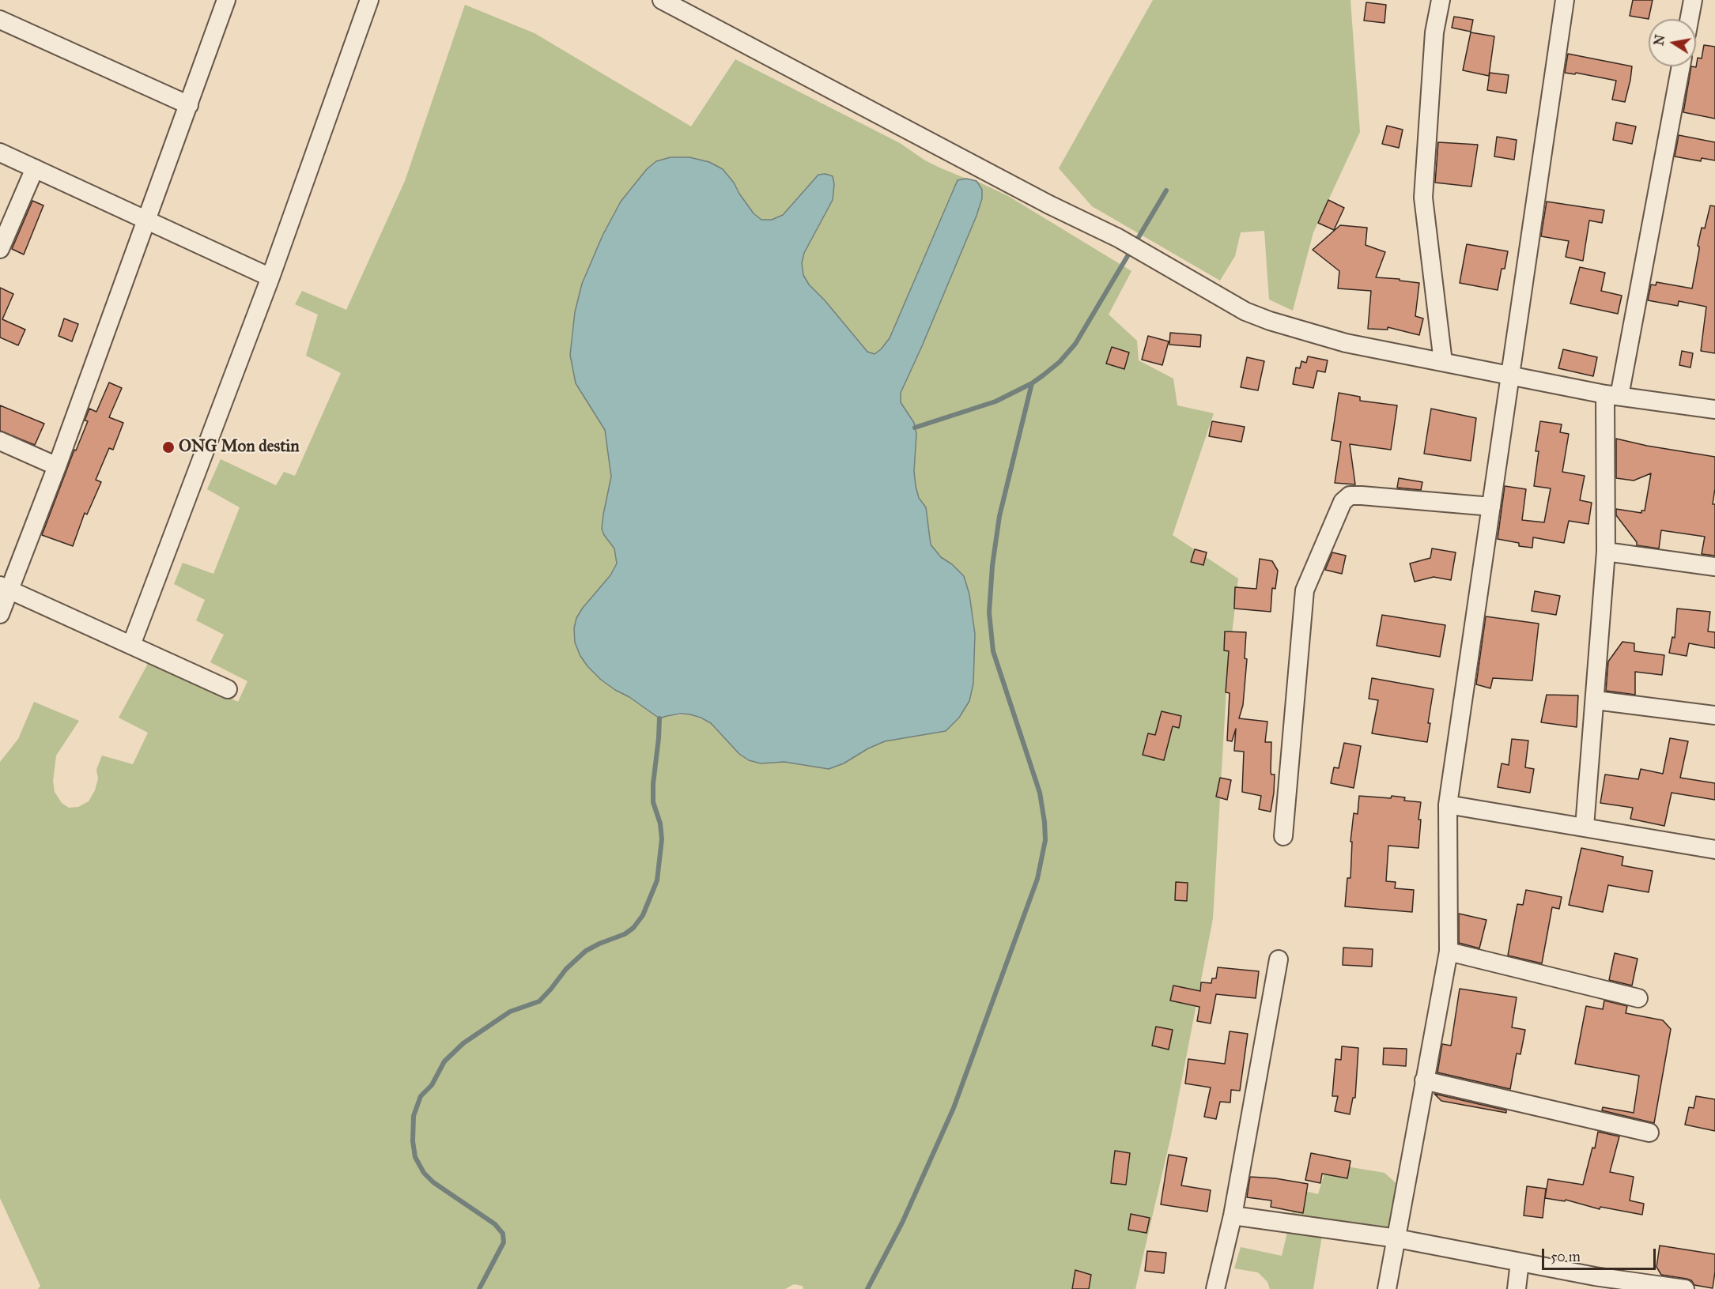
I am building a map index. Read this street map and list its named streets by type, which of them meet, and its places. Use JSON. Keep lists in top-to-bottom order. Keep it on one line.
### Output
{"places":["ONG Mon destin"],"scale_bar":"50 m","north":"left"}
